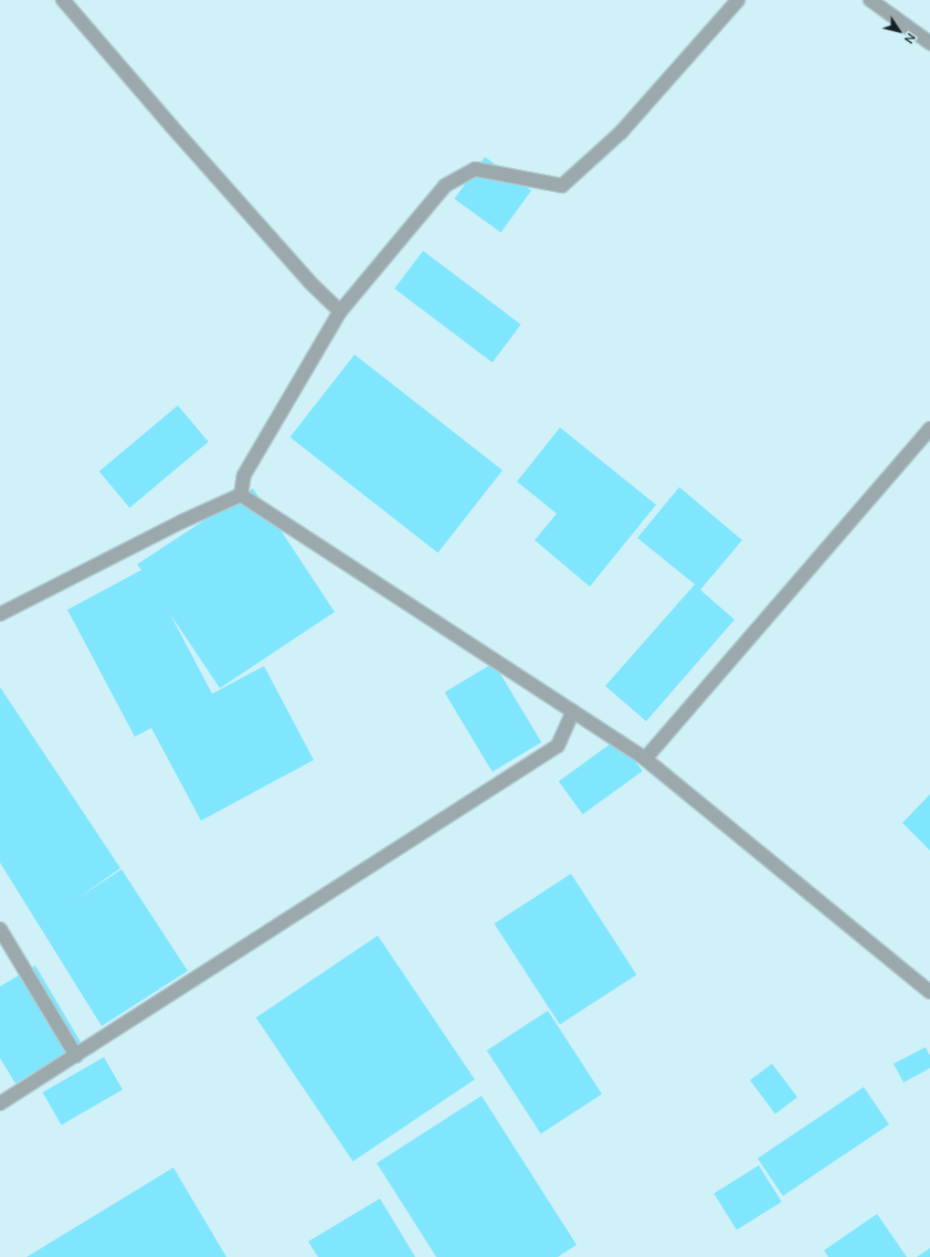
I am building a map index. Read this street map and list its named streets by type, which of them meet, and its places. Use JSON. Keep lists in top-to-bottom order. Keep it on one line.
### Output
{"north":"bottom right"}
